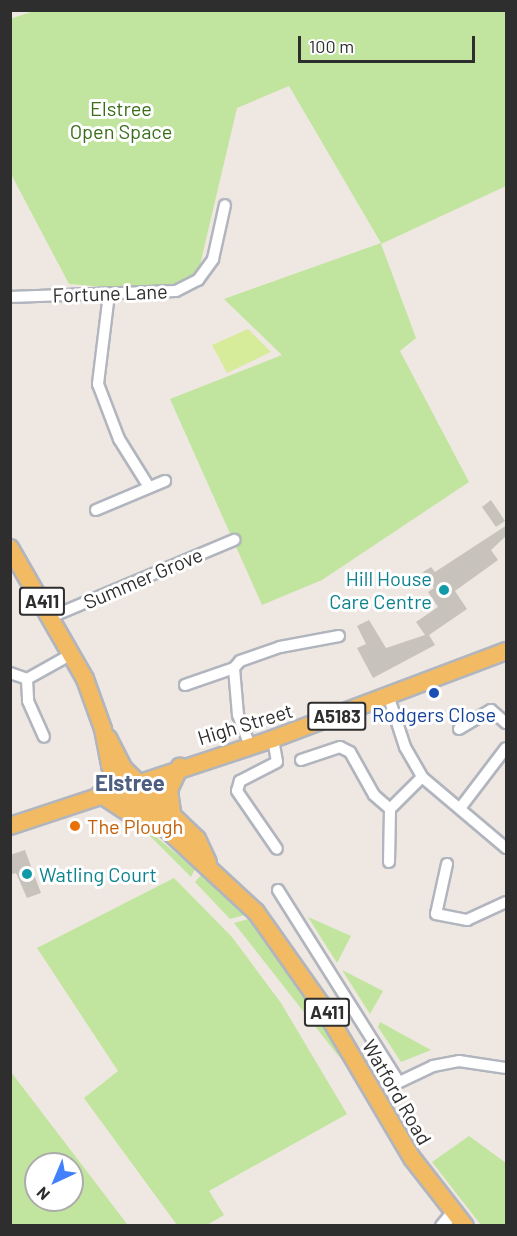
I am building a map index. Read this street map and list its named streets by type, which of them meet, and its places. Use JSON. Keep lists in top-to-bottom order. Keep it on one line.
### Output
{"streets":{"main road":["A411","A5183","High Street","Watford Road"],"street":["Fortune Lane","Summer Grove"]},"crossings":[["Summer Grove","A411"],["A411","High Street"],["A411","Watford Road"],["High Street","Watford Road"]],"districts":["Elstree"],"parks":["Elstree Open Space"],"places":["Hill House Care Centre","Rodgers Close","The Plough","Watling Court"],"scale_bar":"100 m","north":"bottom left"}
